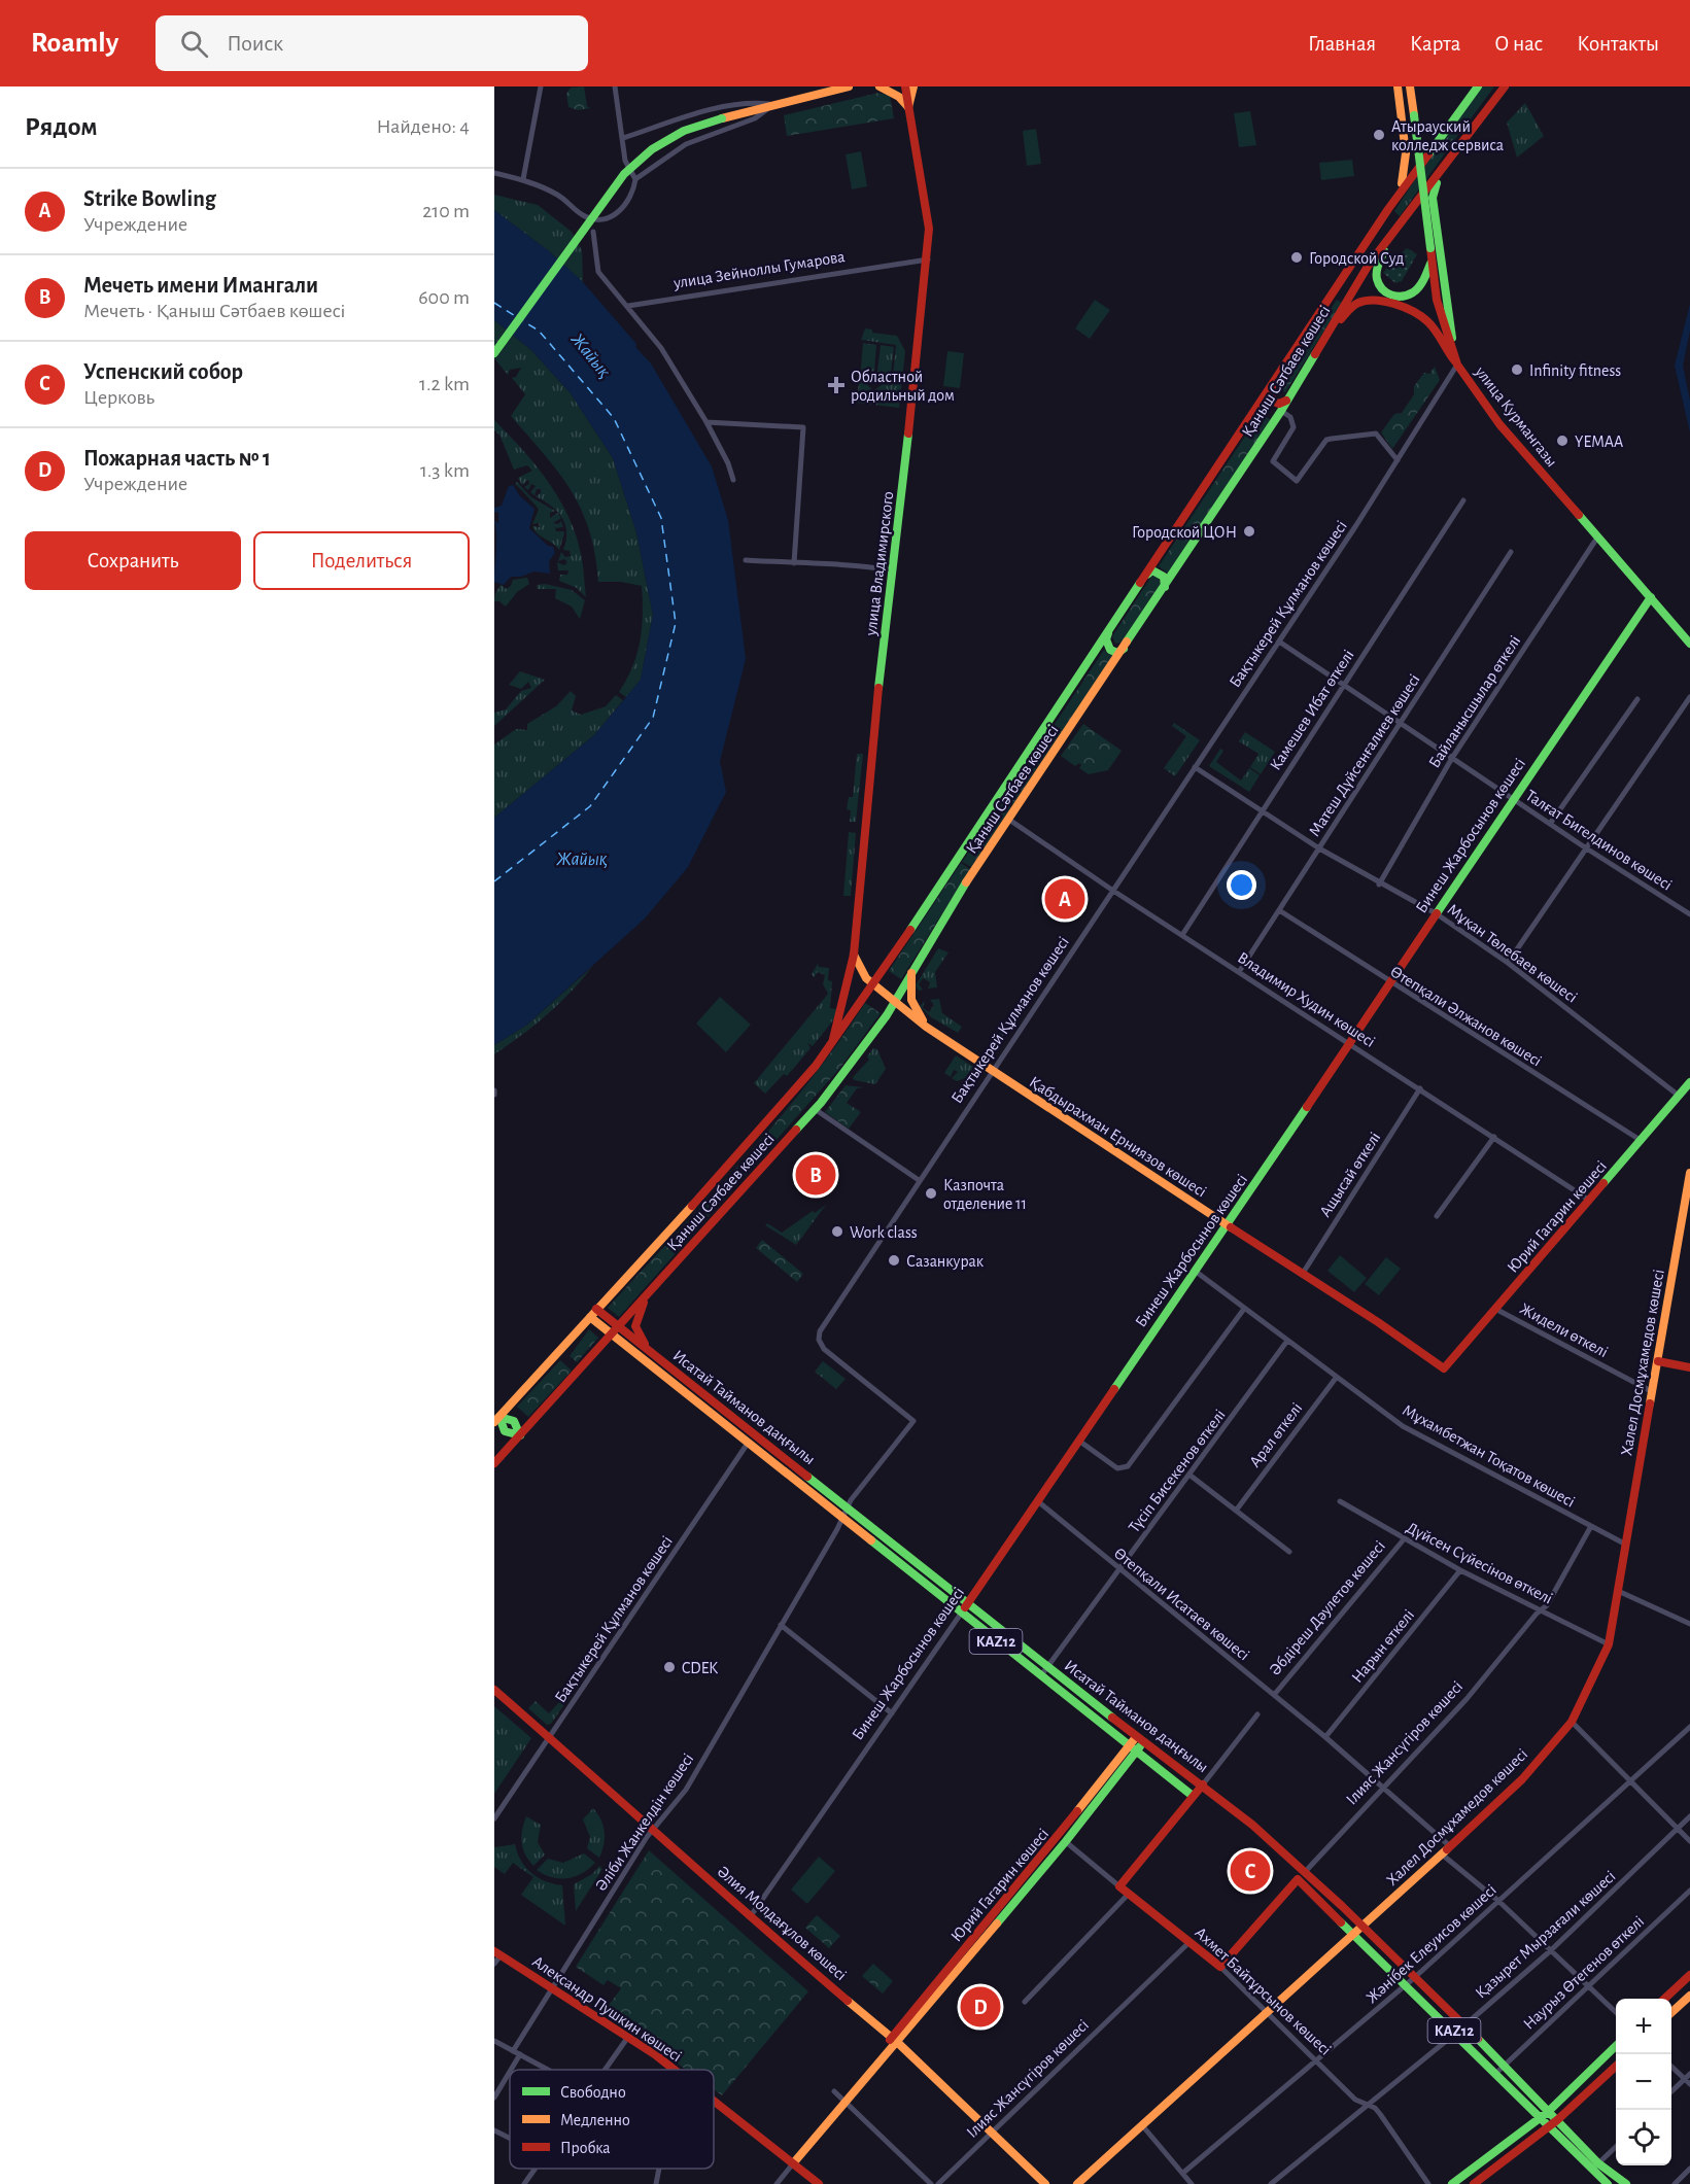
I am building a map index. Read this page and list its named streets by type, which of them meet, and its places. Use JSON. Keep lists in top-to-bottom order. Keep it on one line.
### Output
{"streets":{"main road":["Қаныш Сәтбаев көшесі","улица Курмангазы","улица Владимирского","Бинеш Жарбосынов көшесі","Қабдырахман Ерниязов көшесі","Юрий Гагарин көшесі","Халел Досмұхамедов көшесі","Исатай Тайманов даңғылы","KAZ12","Ілияс Жансүгіров көшесі","Әлия Молдағұлов көшесі","Ахмет Байтұрсынов көшесі","Александр Пушкин көшесі"],"street":["улица Зейноллы Гумарова","Бақтыкерей Құлманов көшесі","Байланысшылар өткелі","Камешев Ибат өткелі","Матеш Дүйсенғалиев көшесі","Талғат Бигелдинов көшесі","Мұқан Төлебаев көшесі","Владимир Худин көшесі","Өтепқали Әлжанов көшесі","Ащысай өткелі","Жидели өткелі","Арал өткелі","Мұхамбетжан Тоқатов көшесі","Түсіп Бисекенов өткелі","Дүйсен Сүйесінов өткелі","Өтепқали Исатаев көшесі","Әбдіреш Дәулетов көшесі","Нарын өткелі","Әліби Жанкелдін көшесі","Қазырет Мырзағали көшесі","Жәнібек Елеуисов көшесі","Наурыз Өтегенов өткелі"]},"crossings":[["улица Зейноллы Гумарова","улица Владимирского"],["Қаныш Сәтбаев көшесі","улица Владимирского"],["Қаныш Сәтбаев көшесі","Владимир Худин көшесі"],["Қаныш Сәтбаев көшесі","Қабдырахман Ерниязов көшесі"],["Қаныш Сәтбаев көшесі","Исатай Тайманов даңғылы"],["улица Курмангазы","Бақтыкерей Құлманов көшесі"],["улица Курмангазы","Байланысшылар өткелі"],["улица Курмангазы","Бинеш Жарбосынов көшесі"],["улица Владимирского","Қабдырахман Ерниязов көшесі"],["Бақтыкерей Құлманов көшесі","Талғат Бигелдинов көшесі"],["Бақтыкерей Құлманов көшесі","Мұқан Төлебаев көшесі"],["Бақтыкерей Құлманов көшесі","Владимир Худин көшесі"],["Бақтыкерей Құлманов көшесі","Қабдырахман Ерниязов көшесі"],["Бақтыкерей Құлманов көшесі","Исатай Тайманов даңғылы"],["Бақтыкерей Құлманов көшесі","Әліби Жанкелдін көшесі"],["Бақтыкерей Құлманов көшесі","Әлия Молдағұлов көшесі"],["Байланысшылар өткелі","Талғат Бигелдинов көшесі"],["Байланысшылар өткелі","Мұқан Төлебаев көшесі"],["Камешев Ибат өткелі","Талғат Бигелдинов көшесі"],["Камешев Ибат өткелі","Мұқан Төлебаев көшесі"],["Камешев Ибат өткелі","Владимир Худин көшесі"],["Матеш Дүйсенғалиев көшесі","Талғат Бигелдинов көшесі"],["Матеш Дүйсенғалиев көшесі","Мұқан Төлебаев көшесі"],["Матеш Дүйсенғалиев көшесі","Владимир Худин көшесі"],["Матеш Дүйсенғалиев көшесі","Өтепқали Әлжанов көшесі"],["Бинеш Жарбосынов көшесі","Талғат Бигелдинов көшесі"],["Бинеш Жарбосынов көшесі","Мұқан Төлебаев көшесі"],["Бинеш Жарбосынов көшесі","Владимир Худин көшесі"],["Бинеш Жарбосынов көшесі","Өтепқали Әлжанов көшесі"],["Бинеш Жарбосынов көшесі","Қабдырахман Ерниязов көшесі"],["Бинеш Жарбосынов көшесі","Исатай Тайманов даңғылы"],["Бинеш Жарбосынов көшесі","Мұхамбетжан Тоқатов көшесі"],["Бинеш Жарбосынов көшесі","Өтепқали Исатаев көшесі"],["Бинеш Жарбосынов көшесі","Әлия Молдағұлов көшесі"],["Мұқан Төлебаев көшесі","Юрий Гагарин көшесі"],["Владимир Худин көшесі","Ащысай өткелі"],["Владимир Худин көшесі","Юрий Гагарин көшесі"],["Өтепқали Әлжанов көшесі","Юрий Гагарин көшесі"],["Қабдырахман Ерниязов көшесі","Ащысай өткелі"],["Қабдырахман Ерниязов көшесі","Юрий Гагарин көшесі"],["Юрий Гагарин көшесі","Жидели өткелі"],["Юрий Гагарин көшесі","Исатай Тайманов даңғылы"],["Юрий Гагарин көшесі","Әлия Молдағұлов көшесі"],["Юрий Гагарин көшесі","Ахмет Байтұрсынов көшесі"],["Юрий Гагарин көшесі","Александр Пушкин көшесі"],["Жидели өткелі","Халел Досмұхамедов көшесі"],["Халел Досмұхамедов көшесі","Исатай Тайманов даңғылы"],["Халел Досмұхамедов көшесі","Мұхамбетжан Тоқатов көшесі"],["Халел Досмұхамедов көшесі","Дүйсен Сүйесінов өткелі"],["Халел Досмұхамедов көшесі","Өтепқали Исатаев көшесі"],["Халел Досмұхамедов көшесі","Ахмет Байтұрсынов көшесі"],["Исатай Тайманов даңғылы","Түсіп Бисекенов өткелі"],["Исатай Тайманов даңғылы","Ілияс Жансүгіров көшесі"],["Исатай Тайманов даңғылы","Әліби Жанкелдін көшесі"],["Исатай Тайманов даңғылы","Қазырет Мырзағали көшесі"],["Исатай Тайманов даңғылы","Жәнібек Елеуисов көшесі"],["Исатай Тайманов даңғылы","Наурыз Өтегенов өткелі"],["Арал өткелі","Мұхамбетжан Тоқатов көшесі"],["Мұхамбетжан Тоқатов көшесі","Түсіп Бисекенов өткелі"],["Мұхамбетжан Тоқатов көшесі","Ілияс Жансүгіров көшесі"],["Түсіп Бисекенов өткелі","Өтепқали Исатаев көшесі"],["Дүйсен Сүйесінов өткелі","Әбдіреш Дәулетов көшесі"],["Дүйсен Сүйесінов өткелі","Нарын өткелі"],["Дүйсен Сүйесінов өткелі","Ілияс Жансүгіров көшесі"],["Өтепқали Исатаев көшесі","Әбдіреш Дәулетов көшесі"],["Өтепқали Исатаев көшесі","Нарын өткелі"],["Өтепқали Исатаев көшесі","Ілияс Жансүгіров көшесі"],["Ілияс Жансүгіров көшесі","Әлия Молдағұлов көшесі"],["Ілияс Жансүгіров көшесі","Ахмет Байтұрсынов көшесі"],["Әліби Жанкелдін көшесі","Әлия Молдағұлов көшесі"],["Әліби Жанкелдін көшесі","Александр Пушкин көшесі"],["Қазырет Мырзағали көшесі","Ахмет Байтұрсынов көшесі"],["Жәнібек Елеуисов көшесі","Ахмет Байтұрсынов көшесі"]],"water":["Жайық"],"places":{"other":["Атырауский колледж сервиса","Городской Суд","Infinity fitness","YEMAA","Городской ЦОН","Казпочта отделение 11","Work class","Сазанкурак","CDEK"],"health":["Областной родильный дом"]},"legend":["Свободно","Медленно","Пробка"],"page":{"header":"Roamly","search":"Поиск","nav":["Главная","Карта","О нас","Контакты"],"heading":["Рядом","Найдено: 4"],"list":[{"mark":"A","name":"Strike Bowling","note":"Учреждение","value":"210 m"},{"mark":"B","name":"Мечеть имени Имангали","note":"Мечеть · Қаныш Сәтбаев көшесі","value":"600 m"},{"mark":"C","name":"Успенский собор","note":"Церковь","value":"1.2 km"},{"mark":"D","name":"Пожарная часть № 1","note":"Учреждение","value":"1.3 km"}],"buttons":["Сохранить","Поделиться"],"pins":["A","B","C","D"],"map_buttons":["+","−"]}}
